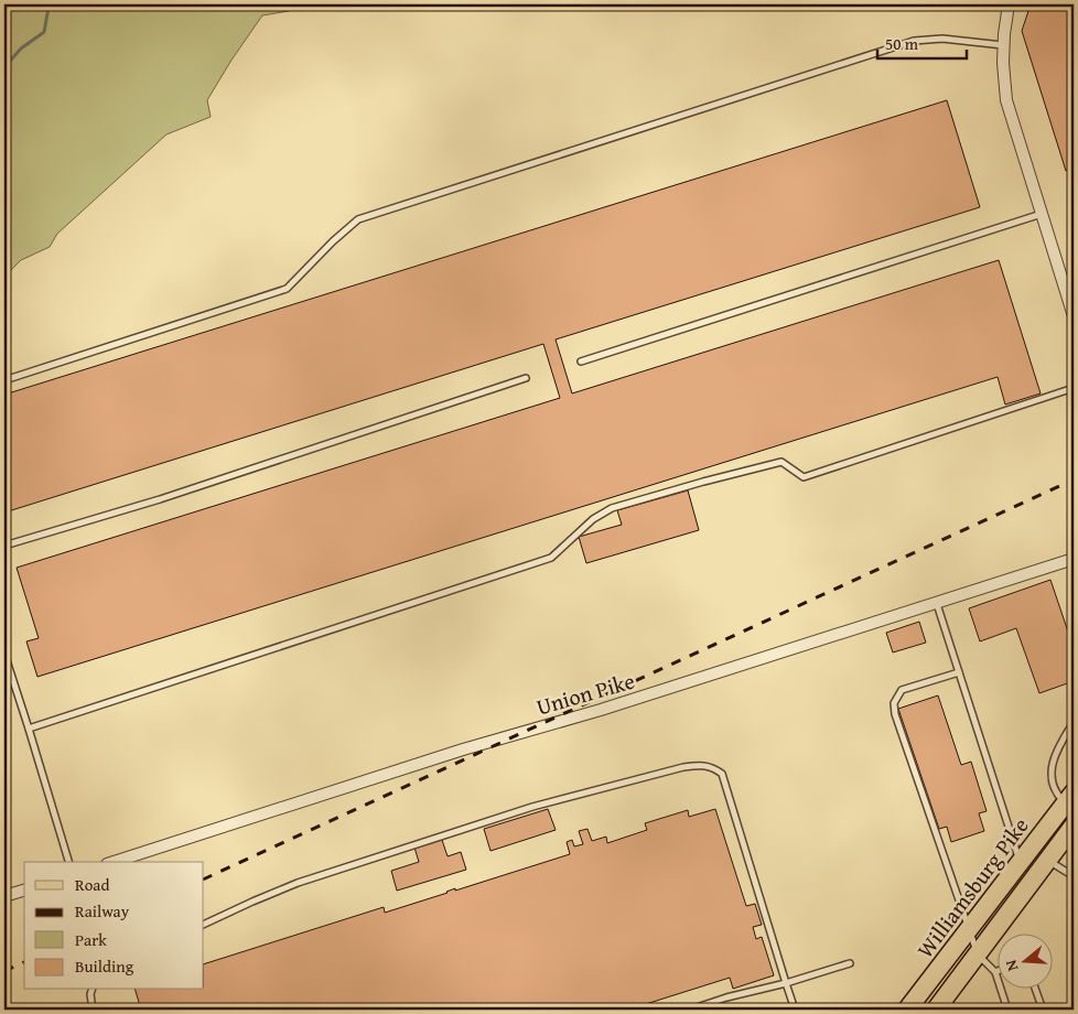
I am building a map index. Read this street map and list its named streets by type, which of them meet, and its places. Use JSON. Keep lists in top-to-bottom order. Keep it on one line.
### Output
{"streets":{"main road":["Williamsburg Pike"],"street":["Union Pike"]},"legend":["Road","Railway","Park","Building"],"scale_bar":"50 m","north":"left"}
